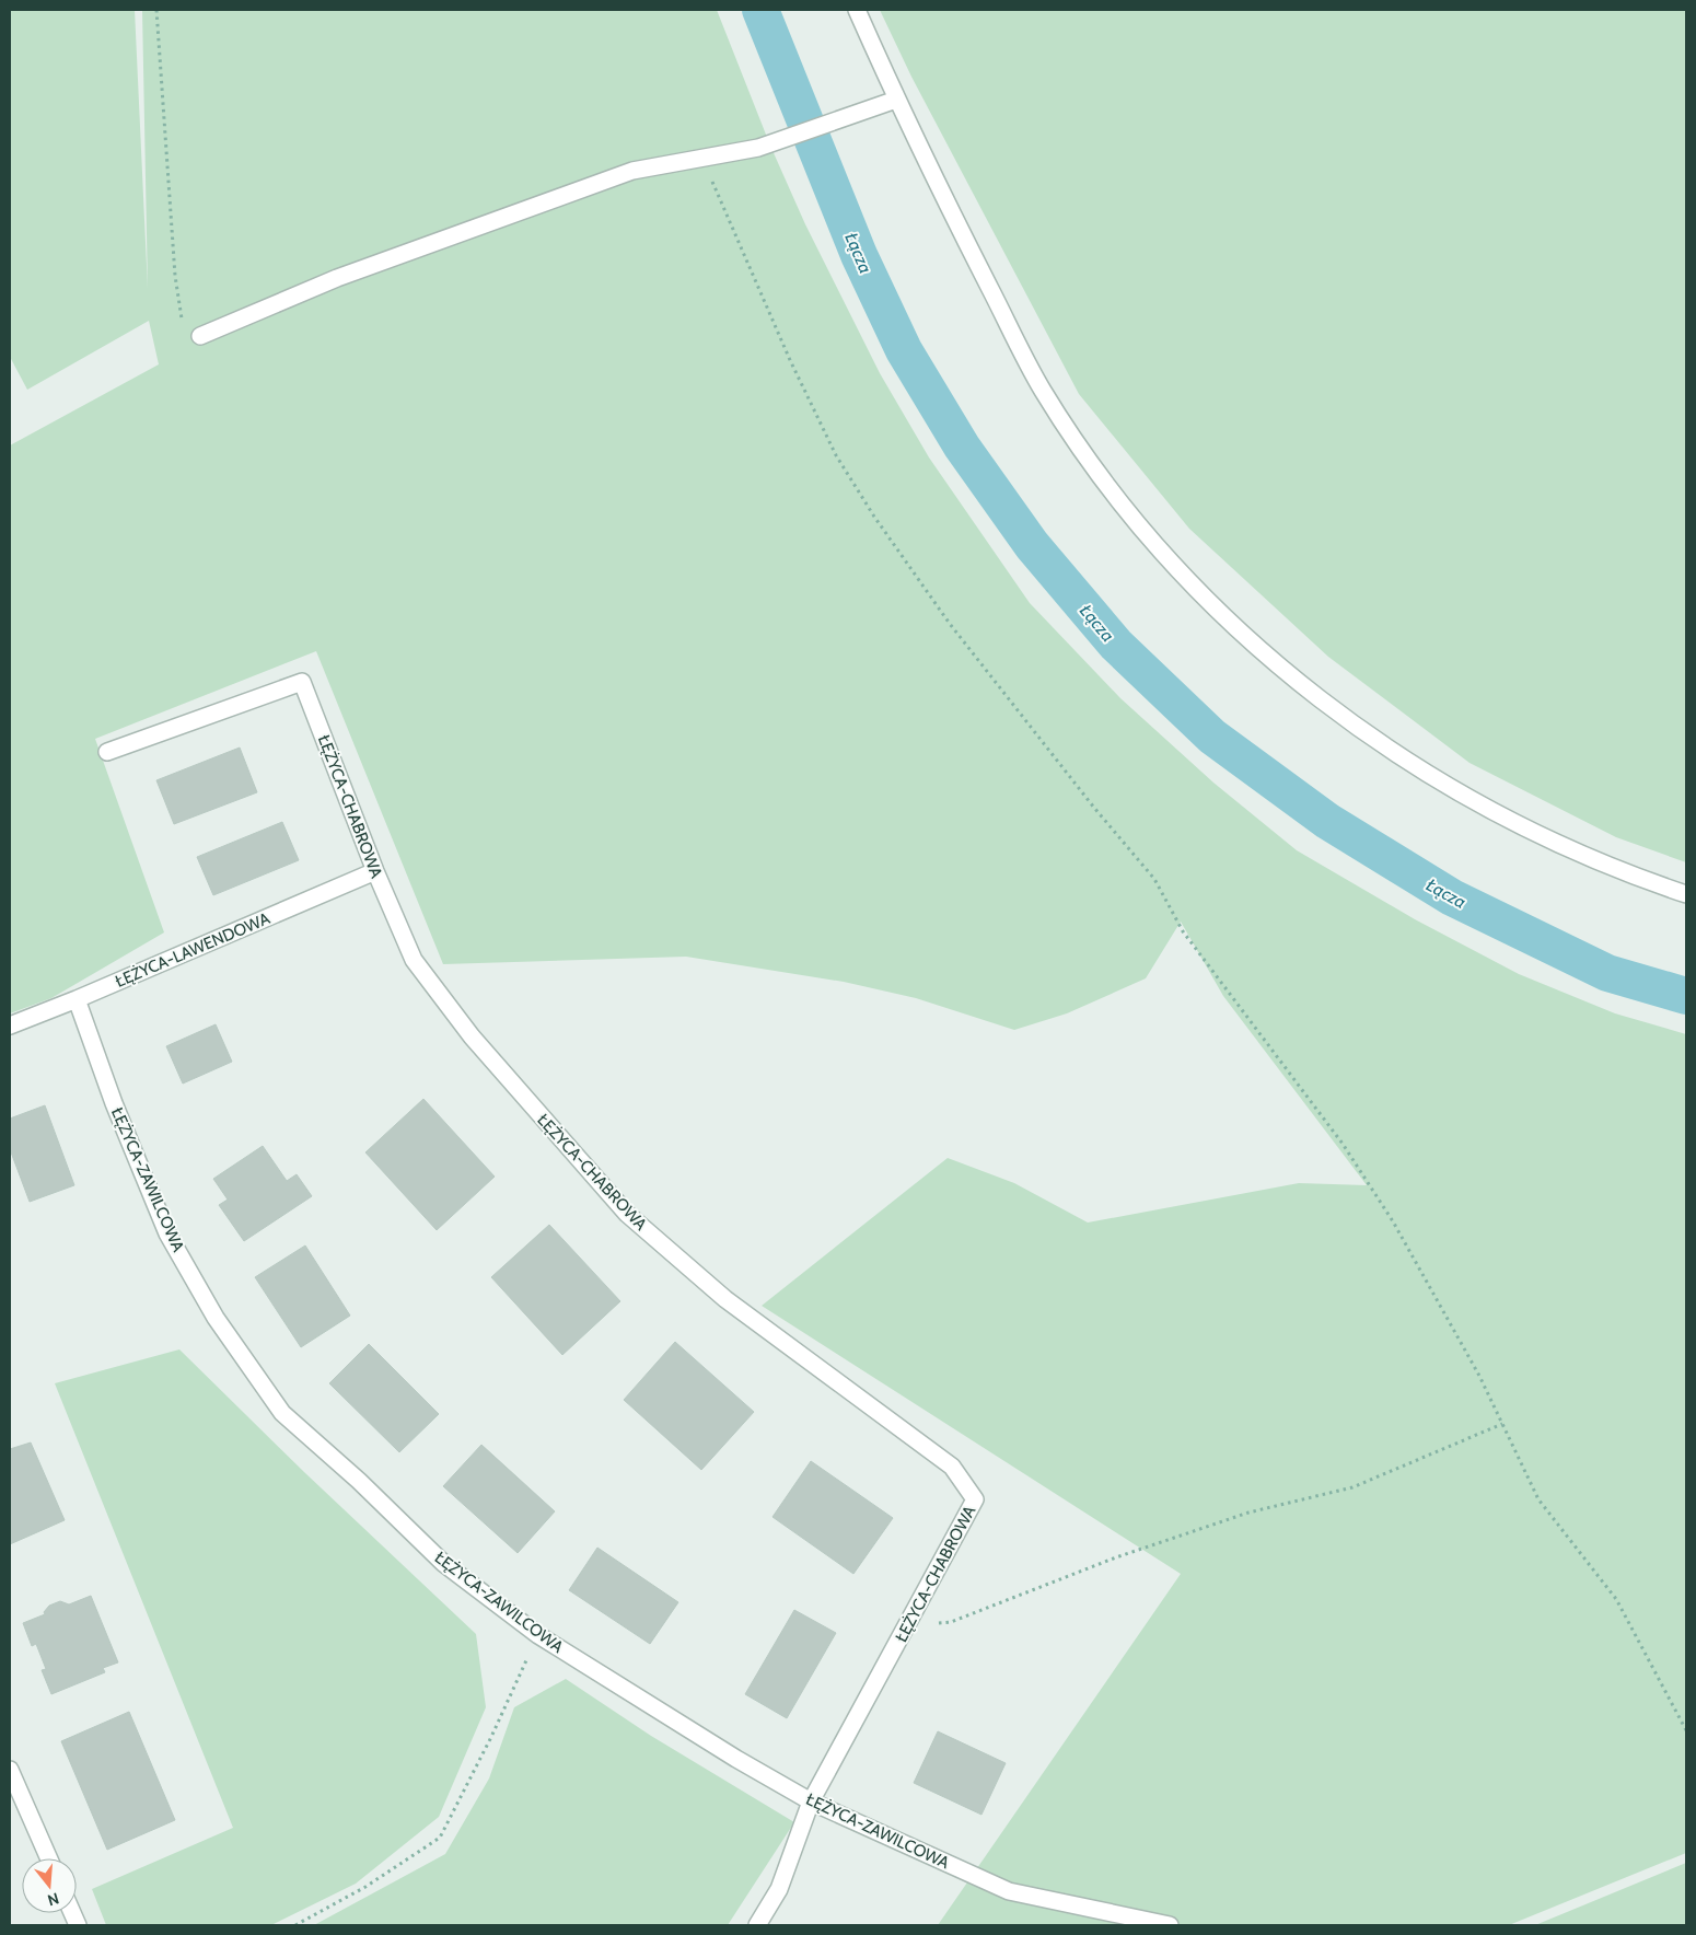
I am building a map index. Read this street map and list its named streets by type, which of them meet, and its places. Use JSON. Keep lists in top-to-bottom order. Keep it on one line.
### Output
{"streets":{"street":["ŁĘŻYCA-CHABROWA","ŁĘŻYCA-LAWENDOWA","ŁĘŻYCA-ZAWILCOWA"]},"crossings":[["ŁĘŻYCA-CHABROWA","ŁĘŻYCA-LAWENDOWA"],["ŁĘŻYCA-CHABROWA","ŁĘŻYCA-ZAWILCOWA"],["ŁĘŻYCA-LAWENDOWA","ŁĘŻYCA-ZAWILCOWA"]],"water":["Łącza"],"north":"bottom"}
